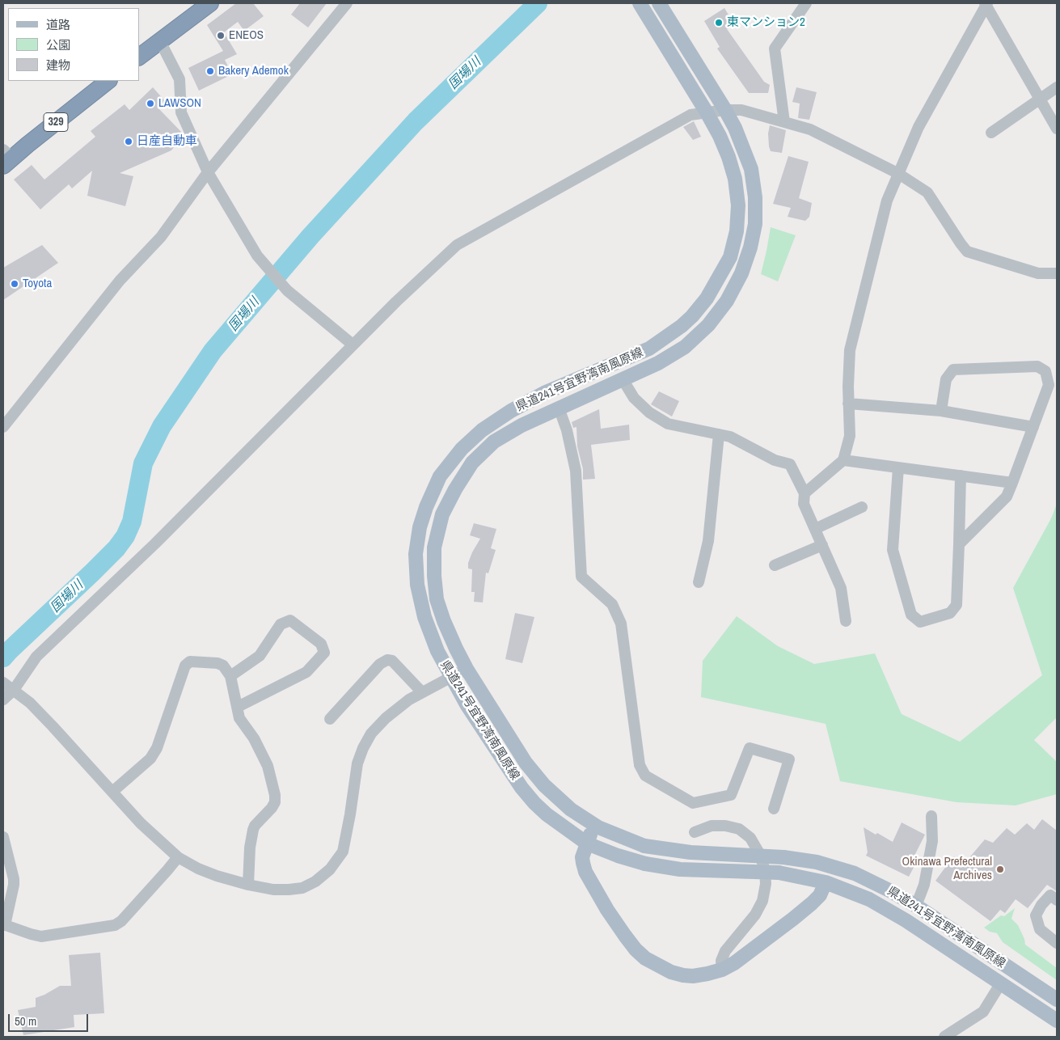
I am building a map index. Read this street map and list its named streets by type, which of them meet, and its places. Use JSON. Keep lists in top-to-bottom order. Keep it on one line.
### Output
{"streets":{"highway":["329"],"main road":["県道241号宜野湾南風原線"]},"water":["国場川"],"places":["東マンション2","ENEOS","Bakery Ademok","LAWSON","日産自動車","Toyota","Okinawa Prefectural Archives"],"legend":["道路","公園","建物"],"scale_bar":"50 m"}
